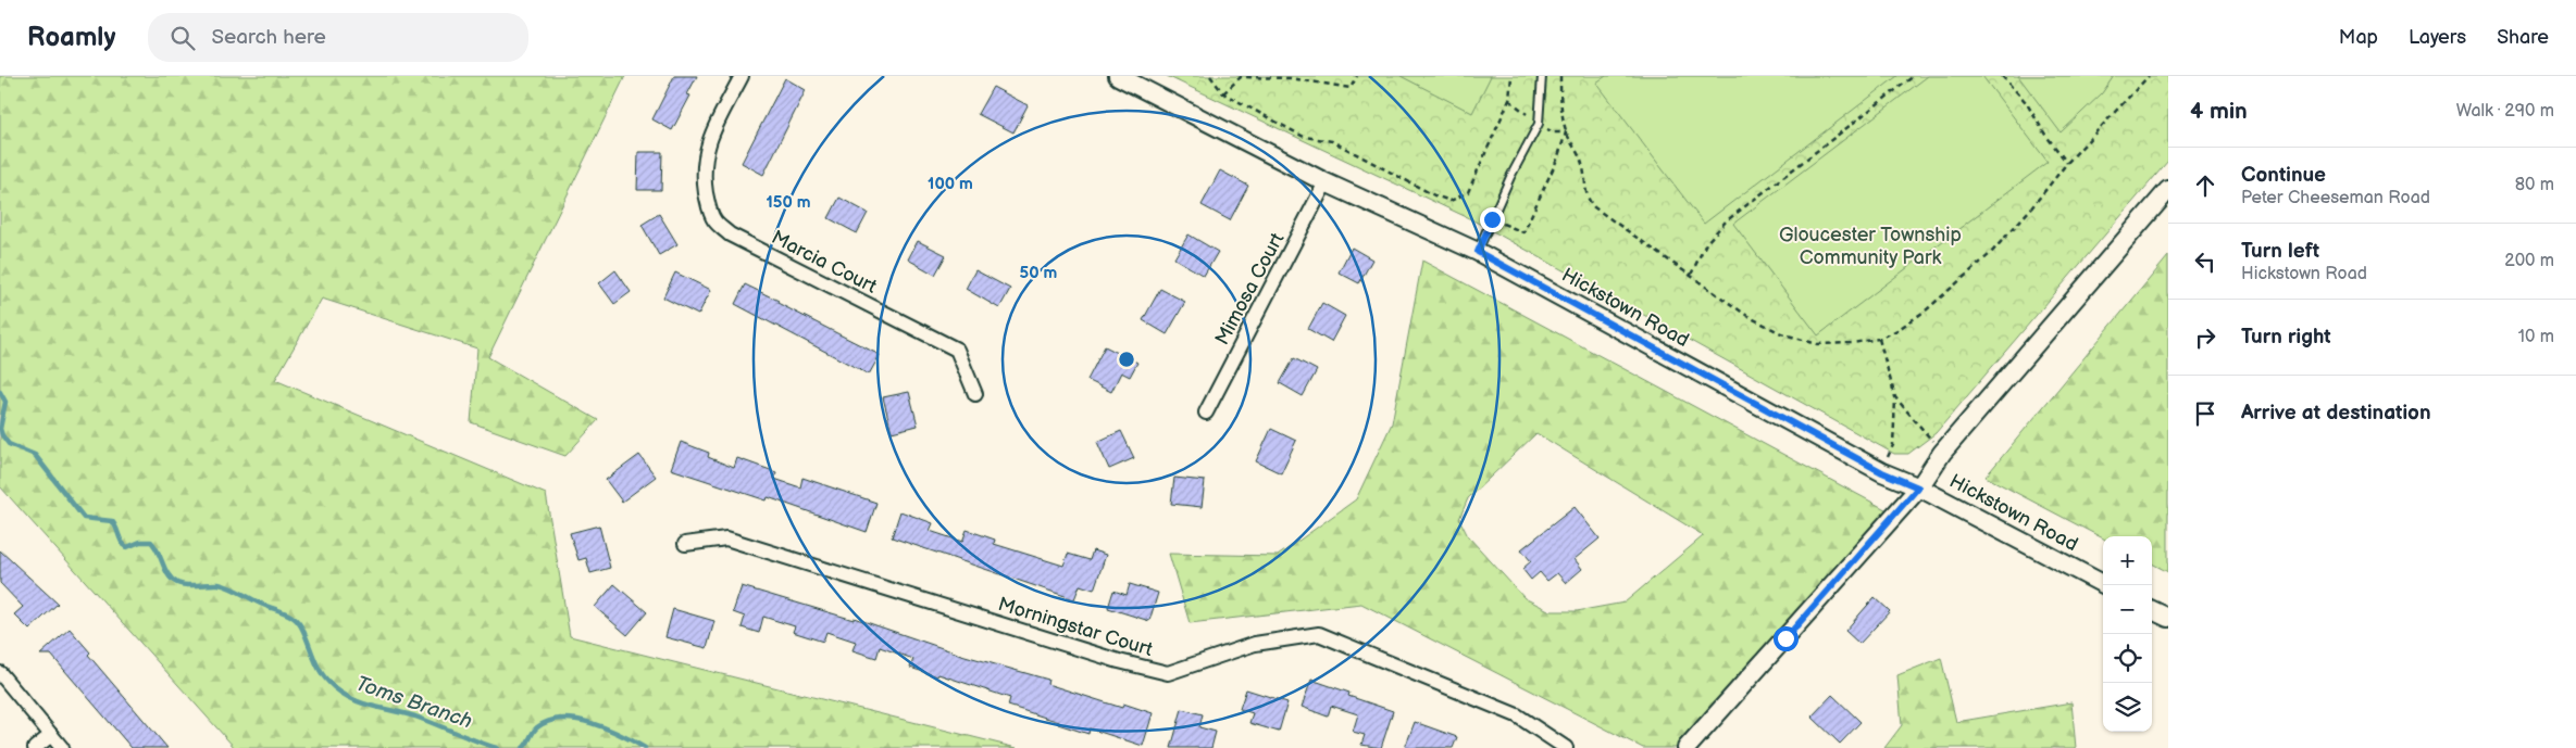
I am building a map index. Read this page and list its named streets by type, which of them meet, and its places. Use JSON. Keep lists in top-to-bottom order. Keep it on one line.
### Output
{"streets":{"street":["Marcia Court","Mimosa Court","Hickstown Road","Morningstar Court"]},"crossings":[["Mimosa Court","Hickstown Road"]],"water":["Toms Branch"],"parks":["Gloucester Township Community Park"],"page":{"header":"Roamly","search":"Search here","nav":["Map","Layers","Share"],"heading":["4 min","Walk · 290 m"],"list":[["Continue","Peter Cheeseman Road","80 m"],["Turn left","Hickstown Road","200 m"],["Turn right","10 m"],"Arrive at destination"],"map_buttons":["+","−"]},"rings":["100 m","150 m","50 m"]}
